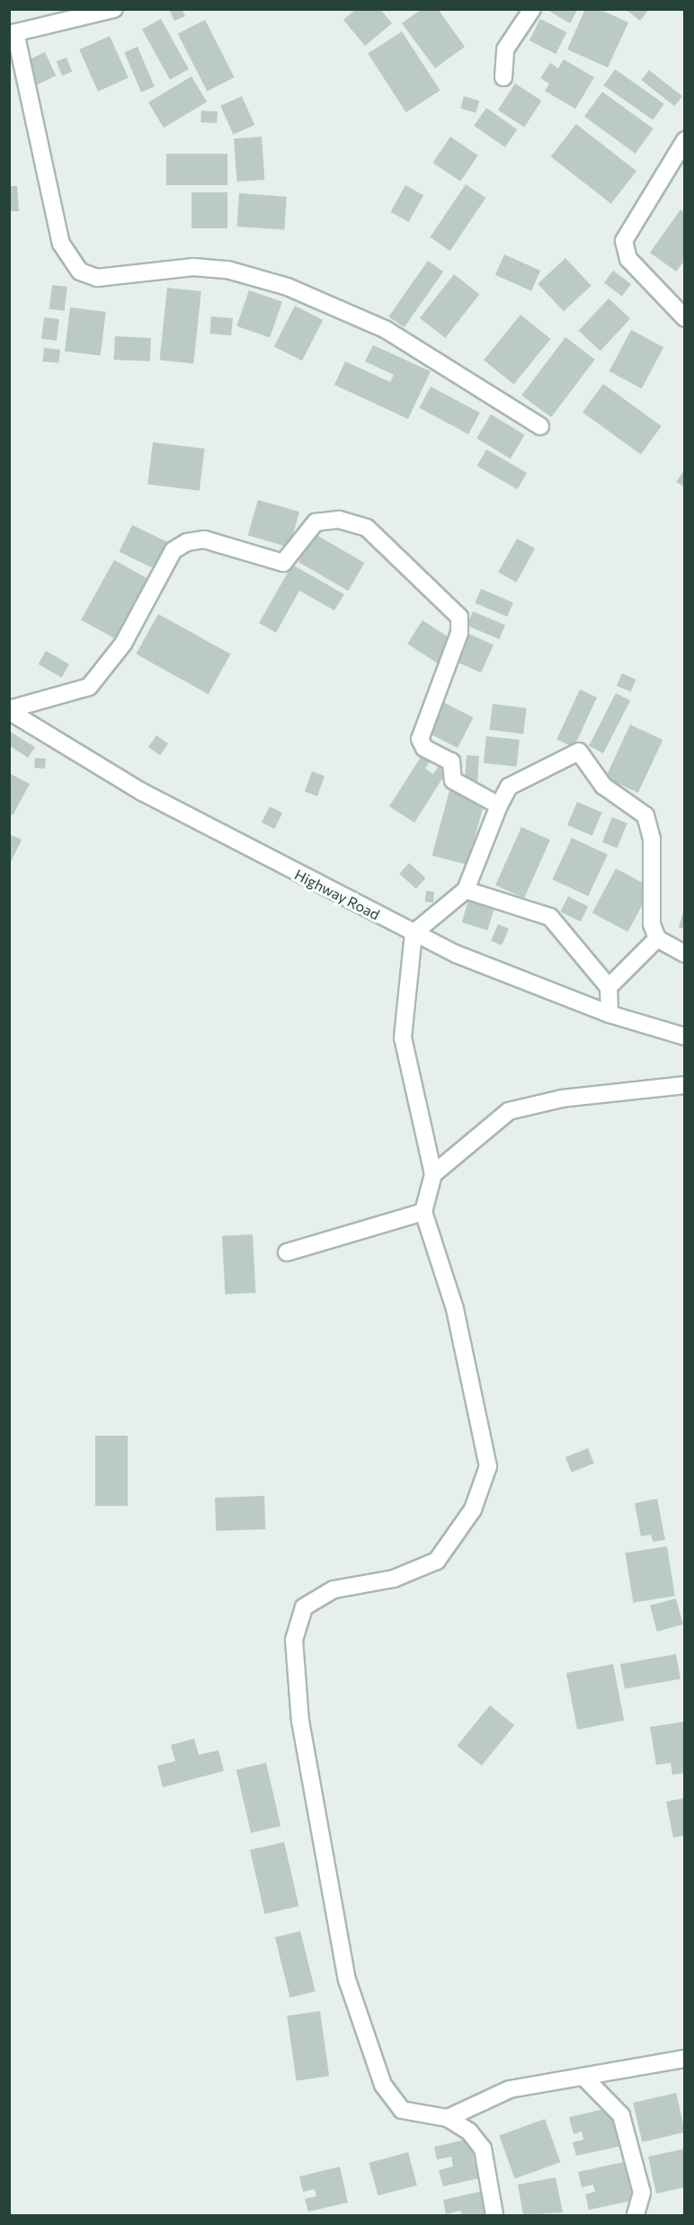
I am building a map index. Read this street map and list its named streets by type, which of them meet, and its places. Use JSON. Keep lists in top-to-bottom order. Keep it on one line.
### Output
{"streets":{"street":["Highway Road"]}}
